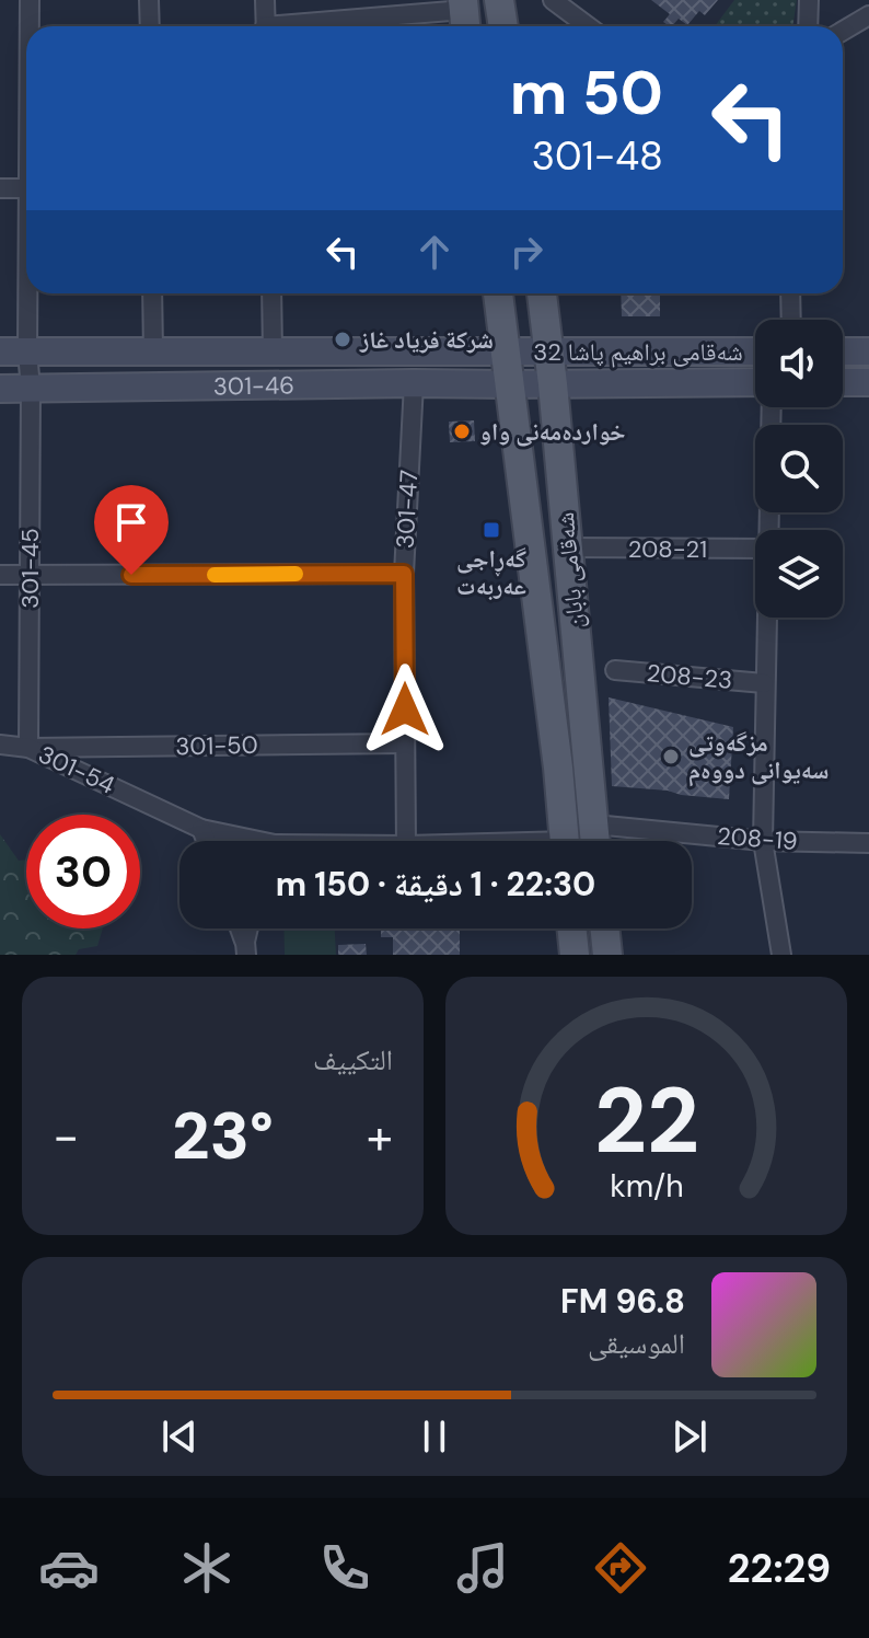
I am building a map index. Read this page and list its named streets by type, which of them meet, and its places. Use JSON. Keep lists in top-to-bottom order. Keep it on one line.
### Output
{"streets":{"main road":["شەقامی براهیم پاشا 32","301-46","شەقامی بابان"],"street":["301-47","208-21","301-45","208-23","301-50","301-54","208-19"]},"crossings":[["شەقامی براهیم پاشا 32","301-46"],["شەقامی براهیم پاشا 32","شەقامی بابان"],["301-46","301-47"],["301-46","301-45"],["301-47","301-50"],["208-21","شەقامی بابان"],["301-45","301-50"],["301-45","301-54"],["شەقامی بابان","208-19"],["301-50","301-54"]],"places":{"other":["شرکة فرياد غاز","خواردەمەنی واو","مزگەوتی سەیوانی دووەم"],"transit":["گەڕاجی عەربەت"]},"page":{"turn":["50 m","301-48"],"limit":"30","trip":"22:30 · 1 دقيقة · 150 m","tile":"التكييف","heat":["−","23°","+"],"song":["96.8 FM","الموسيقى"],"tabs":"22:29","gauge":["22","km/h"]}}
